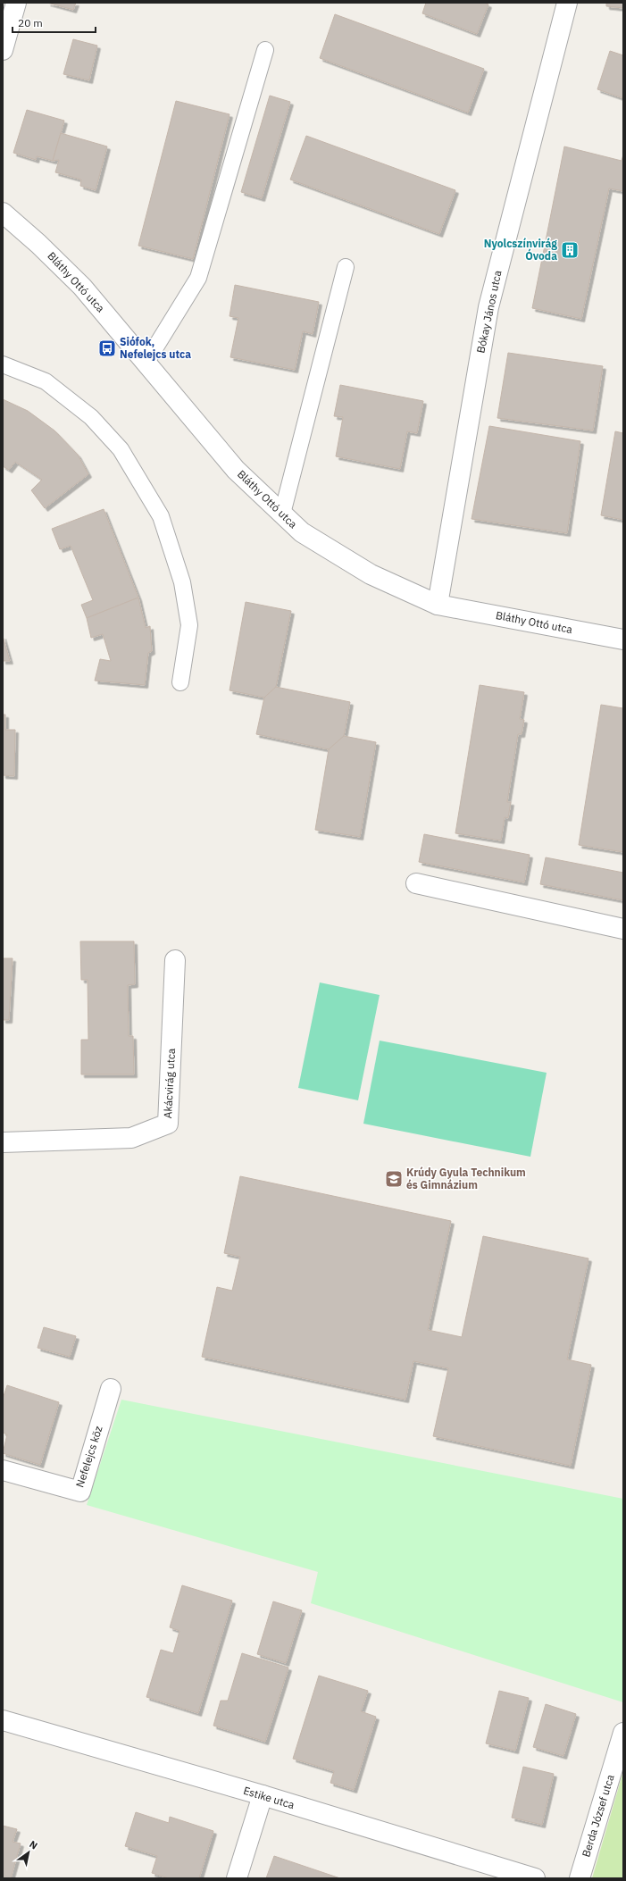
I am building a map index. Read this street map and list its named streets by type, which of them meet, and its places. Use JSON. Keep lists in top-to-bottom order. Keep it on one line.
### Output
{"streets":{"street":["Bláthy Ottó utca","Bókay János utca","Akácvirág utca","Nefelejcs köz","Estike utca","Berda József utca"]},"crossings":[["Bláthy Ottó utca","Bókay János utca"]],"places":{"building":["Nyolcszínvirág Óvoda"],"bus stop":["Siófok, Nefelejcs utca"],"school or university":["Krúdy Gyula Technikum és Gimnázium"]},"scale_bar":"20 m","north":"top right"}
